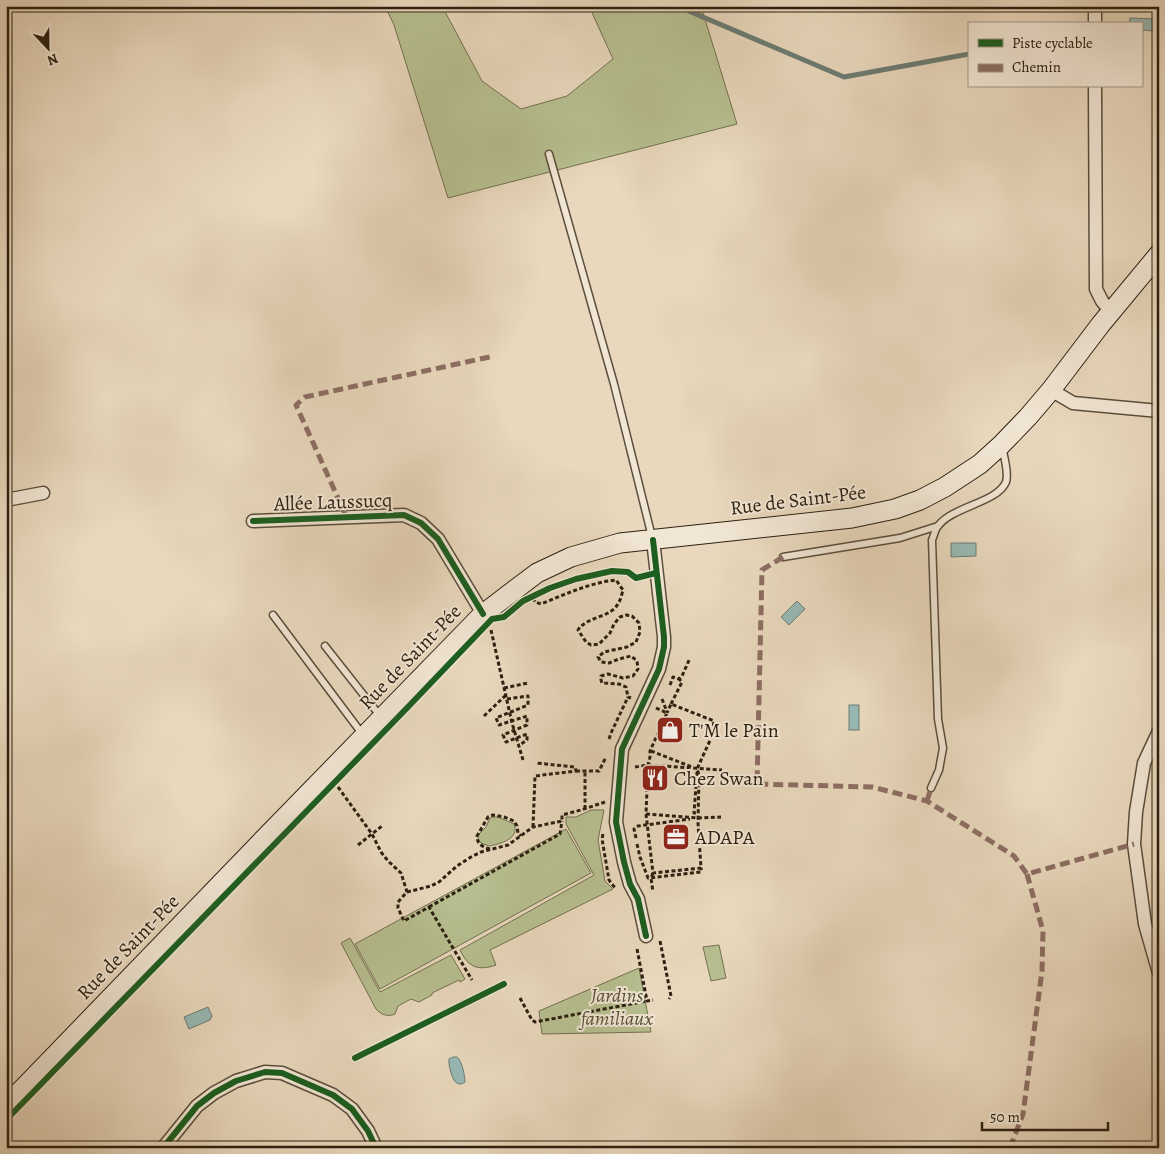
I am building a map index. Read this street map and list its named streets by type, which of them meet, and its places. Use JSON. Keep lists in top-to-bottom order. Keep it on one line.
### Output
{"streets":{"main road":["Rue de Saint-Pée"],"street":["Allée Laussucq"]},"crossings":[["Rue de Saint-Pée","Allée Laussucq"]],"parks":["Jardins familiaux"],"places":{"shop":["T'M le Pain"],"restaurant":["Chez Swan"],"office":["ADAPA"]},"legend":["Piste cyclable","Chemin"],"scale_bar":"50 m","north":"bottom"}
